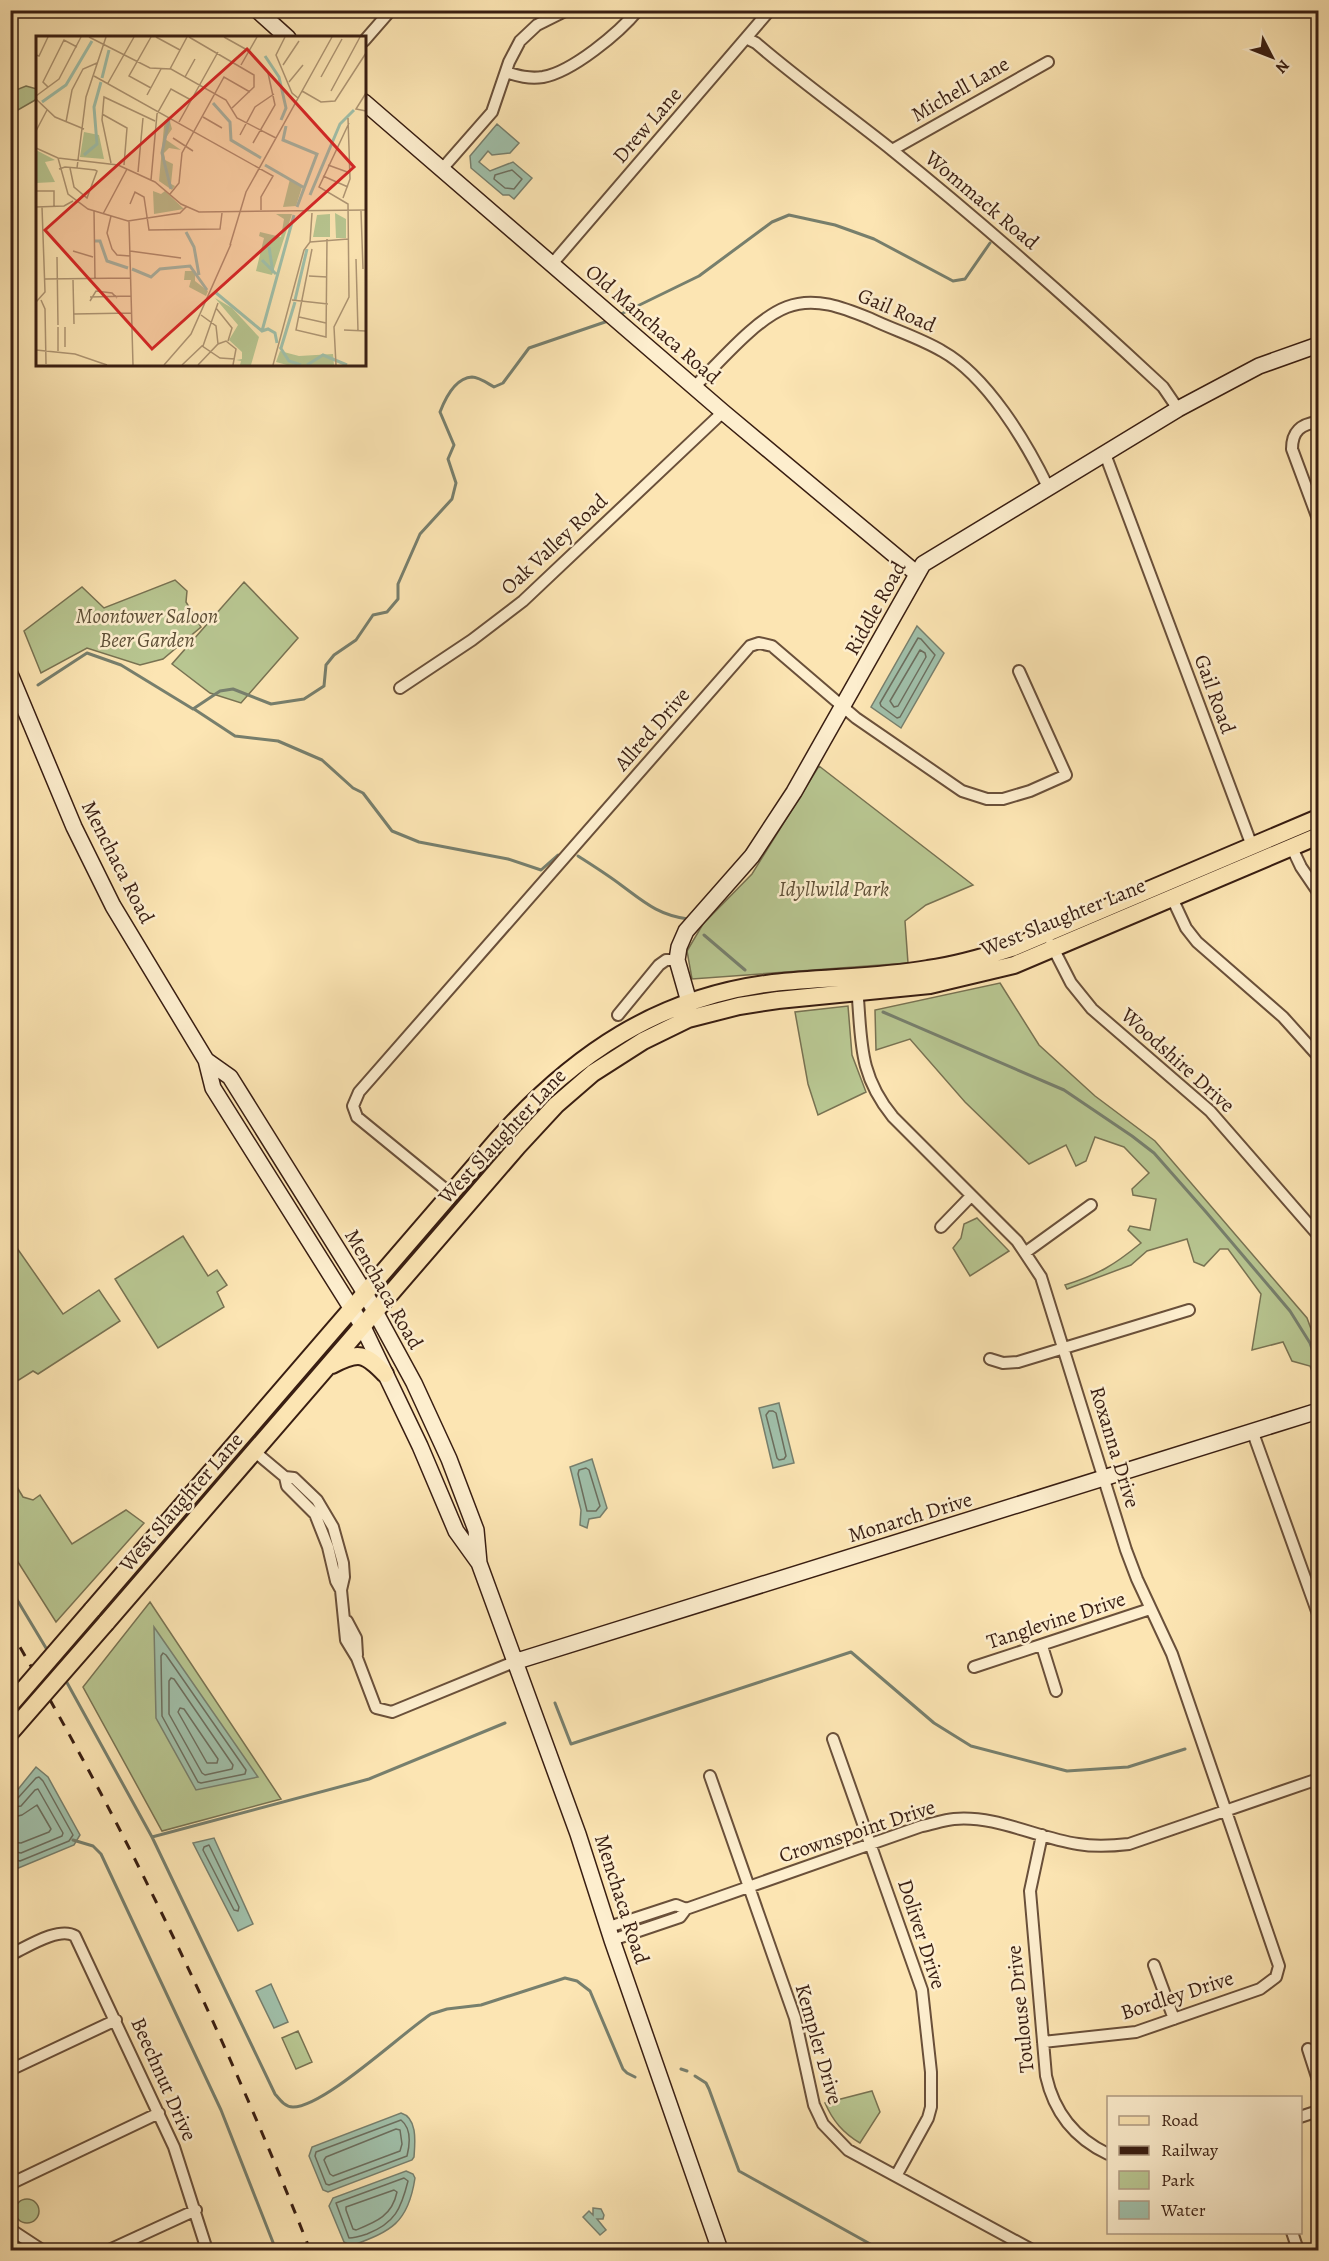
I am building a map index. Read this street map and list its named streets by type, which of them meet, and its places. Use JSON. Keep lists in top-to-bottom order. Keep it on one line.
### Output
{"streets":{"main road":["West Slaughter Lane"],"street":["Michell Lane","Drew Lane","Wommack Road","Gail Road","Old Manchaca Road","Oak Valley Road","Riddle Road","Allred Drive","Menchaca Road","Woodshire Drive","Roxanna Drive","Monarch Drive","Tanglevine Drive","Crownspoint Drive","Doliver Drive","Bordley Drive","Toulouse Drive","Kempler Drive","Beechnut Drive"]},"crossings":[["Michell Lane","Wommack Road"],["Drew Lane","Wommack Road"],["Drew Lane","Old Manchaca Road"],["Wommack Road","Riddle Road"],["Gail Road","Old Manchaca Road"],["Gail Road","Riddle Road"],["Gail Road","West Slaughter Lane"],["Old Manchaca Road","Oak Valley Road"],["Old Manchaca Road","Riddle Road"],["Riddle Road","Allred Drive"],["Allred Drive","West Slaughter Lane"],["Menchaca Road","West Slaughter Lane"],["Menchaca Road","Monarch Drive"],["Menchaca Road","Crownspoint Drive"],["West Slaughter Lane","Woodshire Drive"],["West Slaughter Lane","Roxanna Drive"],["Roxanna Drive","Monarch Drive"],["Roxanna Drive","Tanglevine Drive"],["Roxanna Drive","Crownspoint Drive"],["Roxanna Drive","Bordley Drive"],["Crownspoint Drive","Doliver Drive"],["Crownspoint Drive","Toulouse Drive"],["Crownspoint Drive","Kempler Drive"],["Doliver Drive","Kempler Drive"],["Bordley Drive","Toulouse Drive"]],"parks":["Moontower Saloon Beer Garden","Idyllwild Park"],"legend":["Road","Railway","Park","Water"],"north":"bottom right"}
